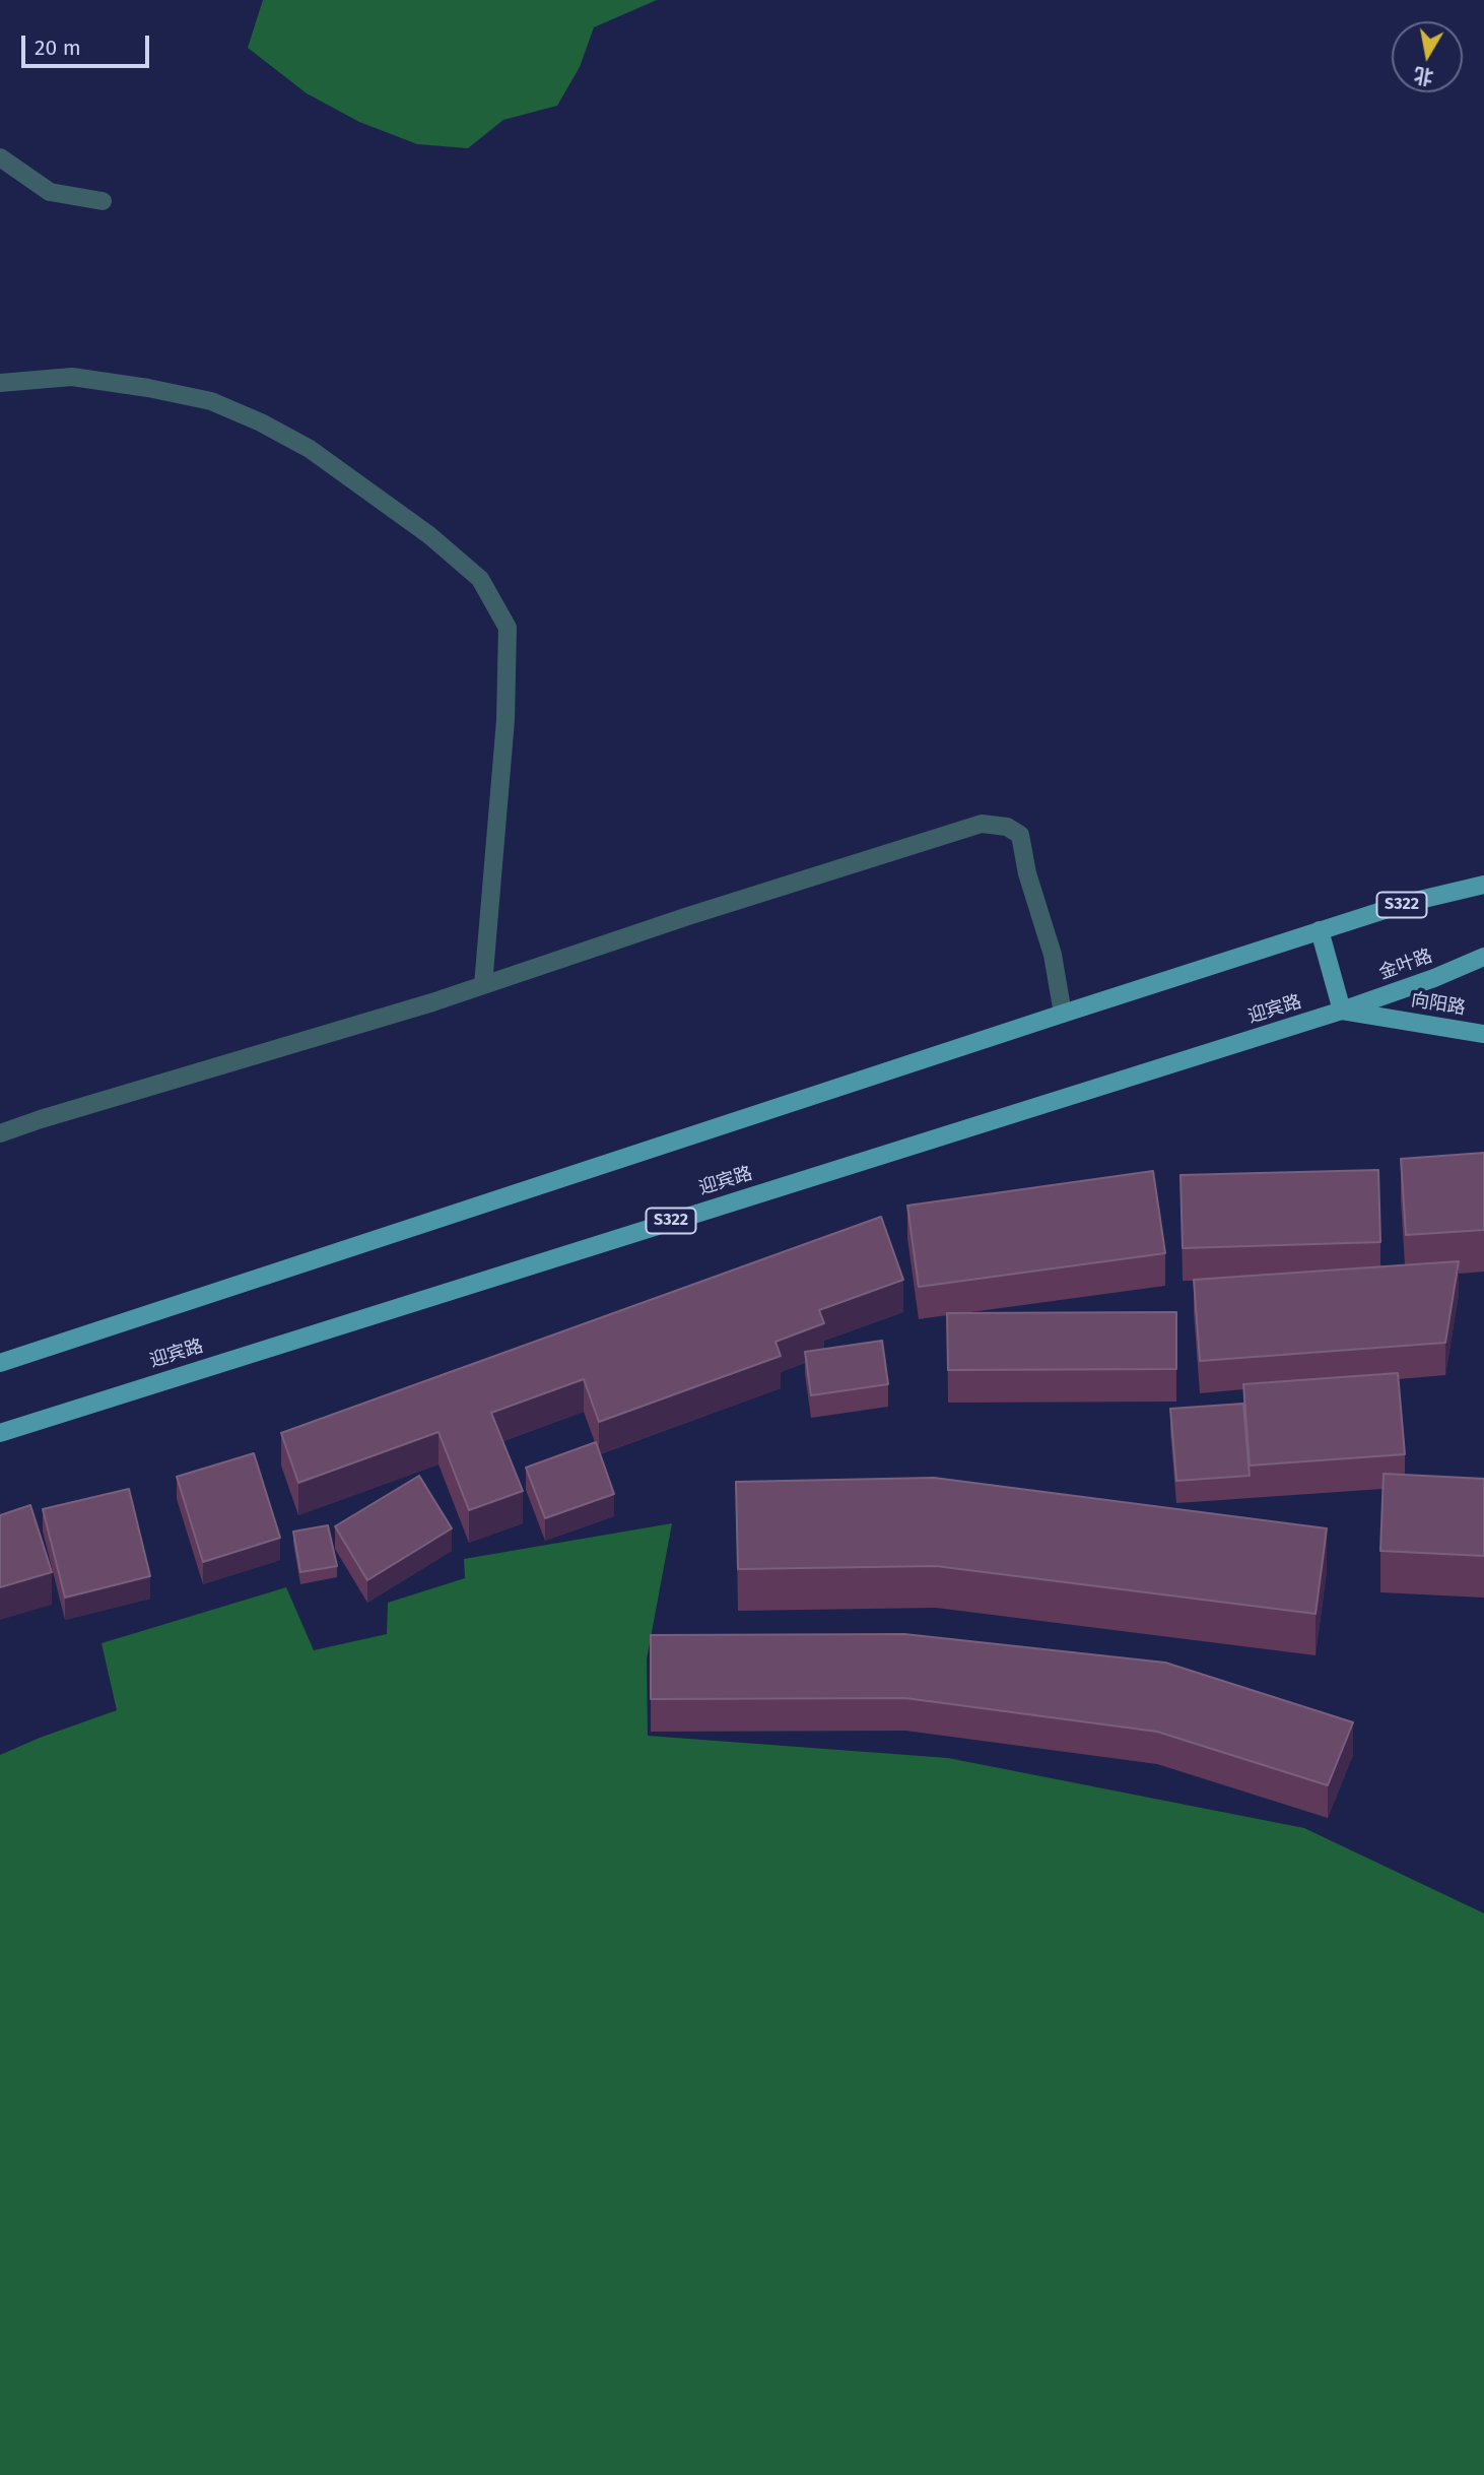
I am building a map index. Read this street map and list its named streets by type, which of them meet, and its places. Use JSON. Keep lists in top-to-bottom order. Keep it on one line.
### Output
{"streets":{"main road":["S322","金叶路","向阳路","迎宾路"]},"crossings":[["金叶路","向阳路"],["金叶路","迎宾路"],["向阳路","迎宾路"]],"scale_bar":"20 m","north":"bottom"}
